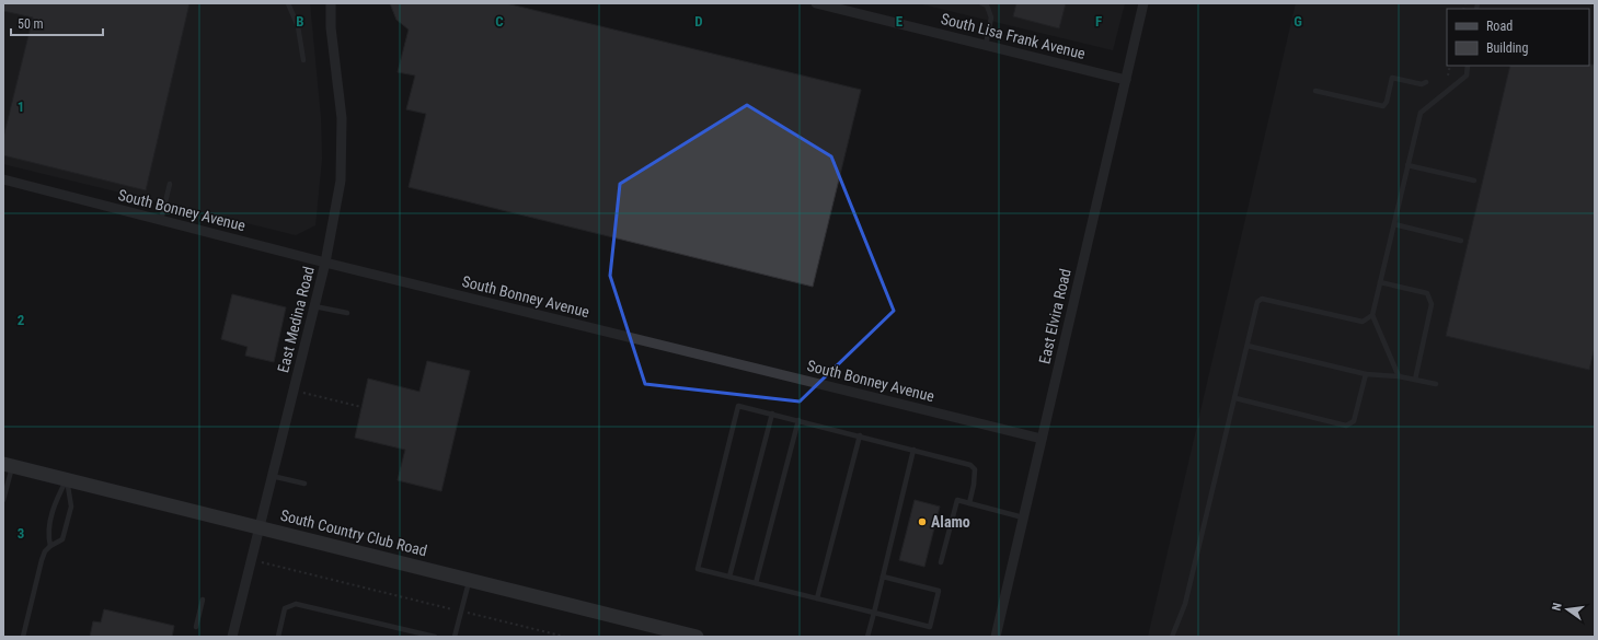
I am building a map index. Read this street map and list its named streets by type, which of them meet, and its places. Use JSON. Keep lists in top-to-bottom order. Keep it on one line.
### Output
{"streets":{"street":["South Lisa Frank Avenue","South Bonney Avenue","East Elvira Road","East Medina Road","South Country Club Road"]},"crossings":[["South Lisa Frank Avenue","East Elvira Road"],["South Bonney Avenue","East Elvira Road"],["South Bonney Avenue","East Medina Road"],["East Medina Road","South Country Club Road"]],"places":["Alamo"],"legend":["Road","Building"],"scale_bar":"50 m","north":"left","grid":{"columns":["B","C","D","E","F","G"],"rows":["1","2","3"]}}
